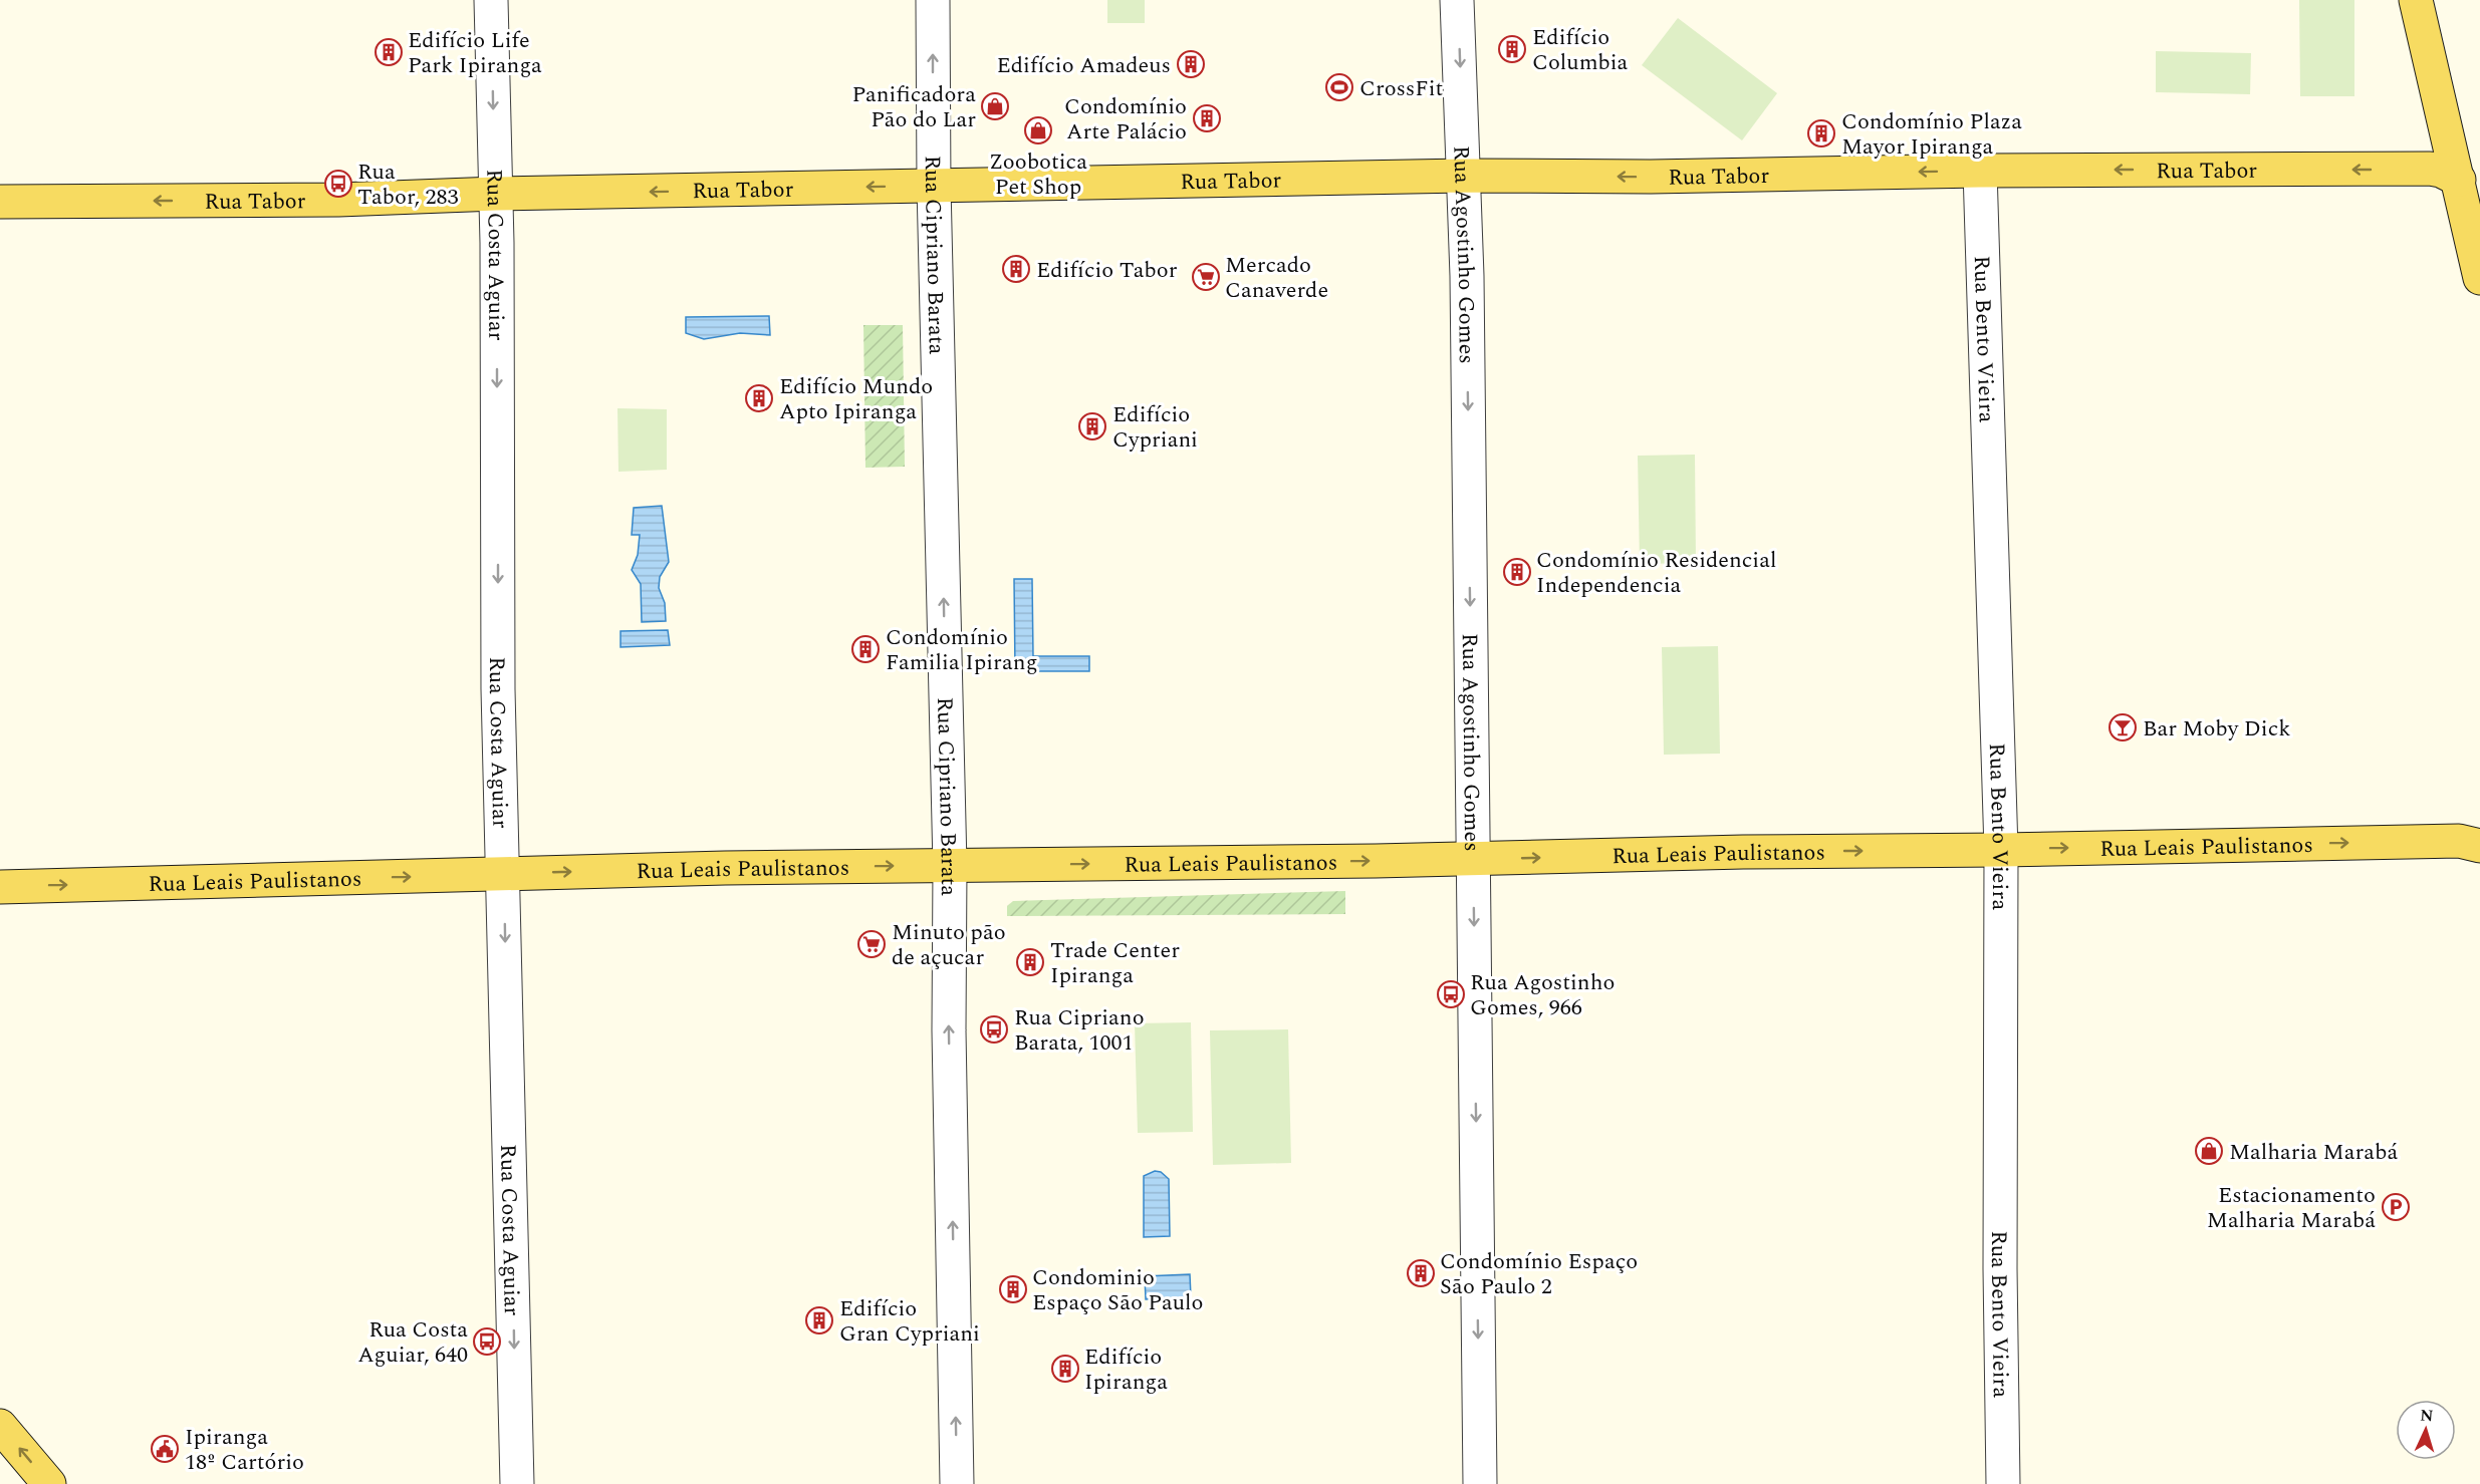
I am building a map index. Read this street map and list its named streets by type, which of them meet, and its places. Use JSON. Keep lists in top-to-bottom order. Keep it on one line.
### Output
{"streets":{"main road":["Rua Tabor","Rua Leais Paulistanos"],"street":["Rua Agostinho Gomes","Rua Costa Aguiar","Rua Cipriano Barata","Rua Bento Vieira"]},"crossings":[["Rua Tabor","Rua Agostinho Gomes"],["Rua Tabor","Rua Costa Aguiar"],["Rua Tabor","Rua Cipriano Barata"],["Rua Tabor","Rua Bento Vieira"],["Rua Agostinho Gomes","Rua Leais Paulistanos"],["Rua Costa Aguiar","Rua Leais Paulistanos"],["Rua Cipriano Barata","Rua Leais Paulistanos"],["Rua Bento Vieira","Rua Leais Paulistanos"]],"one_way":["Rua Tabor","Rua Agostinho Gomes","Rua Costa Aguiar","Rua Cipriano Barata","Rua Leais Paulistanos"],"places":{"building":["Edifício Columbia","Edifício Life Park Ipiranga","Edifício Amadeus","Condomínio Arte Palácio","Condomínio Plaza Mayor Ipiranga","Edifício Tabor","Edifício Mundo Apto Ipiranga","Edifício Cypriani","Condomínio Residencial Independencia","Condomínio Familia Ipirang","Trade Center Ipiranga","Condomínio Espaço São Paulo 2","Condominio Espaço São Paulo","Edifício Gran Cypriani","Edifício Ipiranga"],"sports":["CrossFit"],"shop":["Panificadora Pão do Lar","Zoobotica Pet Shop","Malharia Marabá"],"bus stop":["Rua Tabor, 283","Rua Agostinho Gomes, 966","Rua Cipriano Barata, 1001","Rua Costa Aguiar, 640"],"supermarket":["Mercado Canaverde","Minuto pão de açucar"],"bar":["Bar Moby Dick"],"parking":["Estacionamento Malharia Marabá"],"public building":["Ipiranga 18º Cartório"]},"north":"top"}
